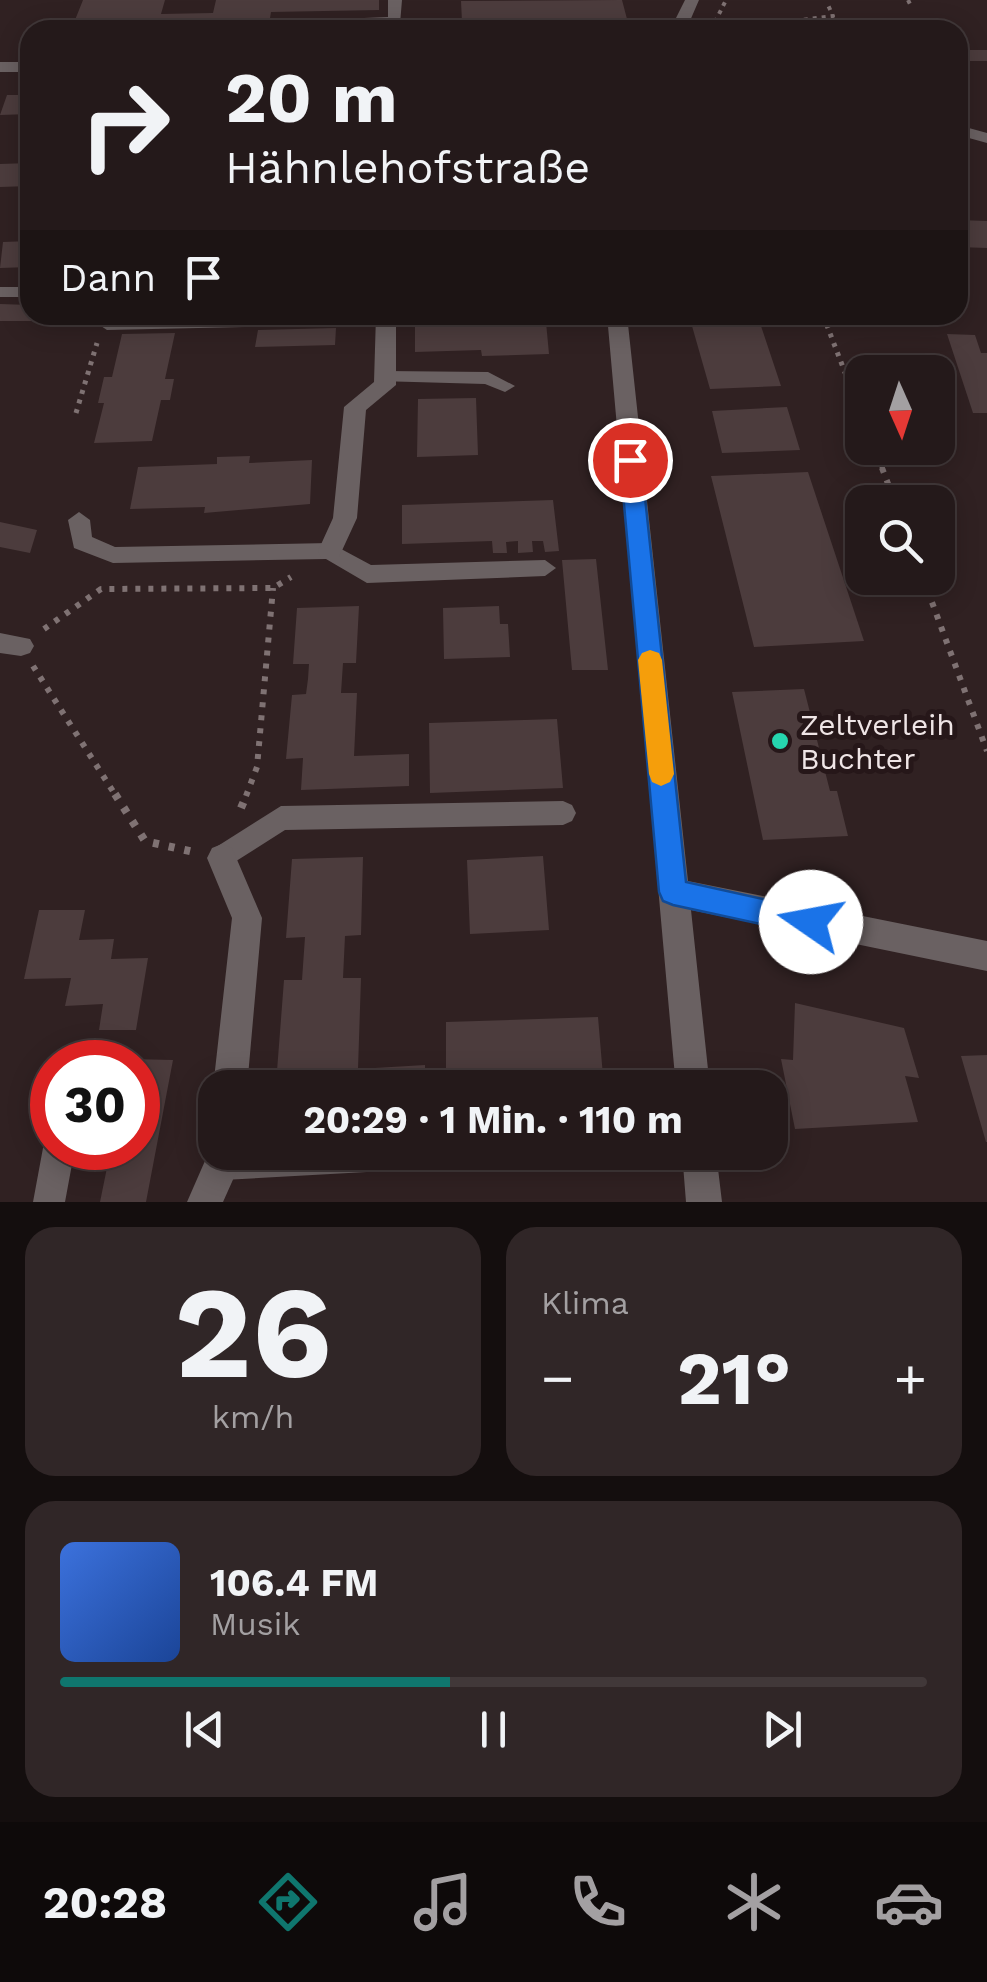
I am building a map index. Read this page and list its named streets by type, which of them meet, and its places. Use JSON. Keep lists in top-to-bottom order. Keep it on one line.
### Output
{"places":["Zeltverleih Buchter"],"north":"bottom","page":{"turn":["20 m","Hähnlehofstraße"],"then":"Dann","limit":"30","trip":"20:29 · 1 Min. · 110 m","tile":[["26","km/h"],"Klima"],"heat":["−","21°","+"],"song":["106.4 FM","Musik"],"tabs":"20:28"}}
